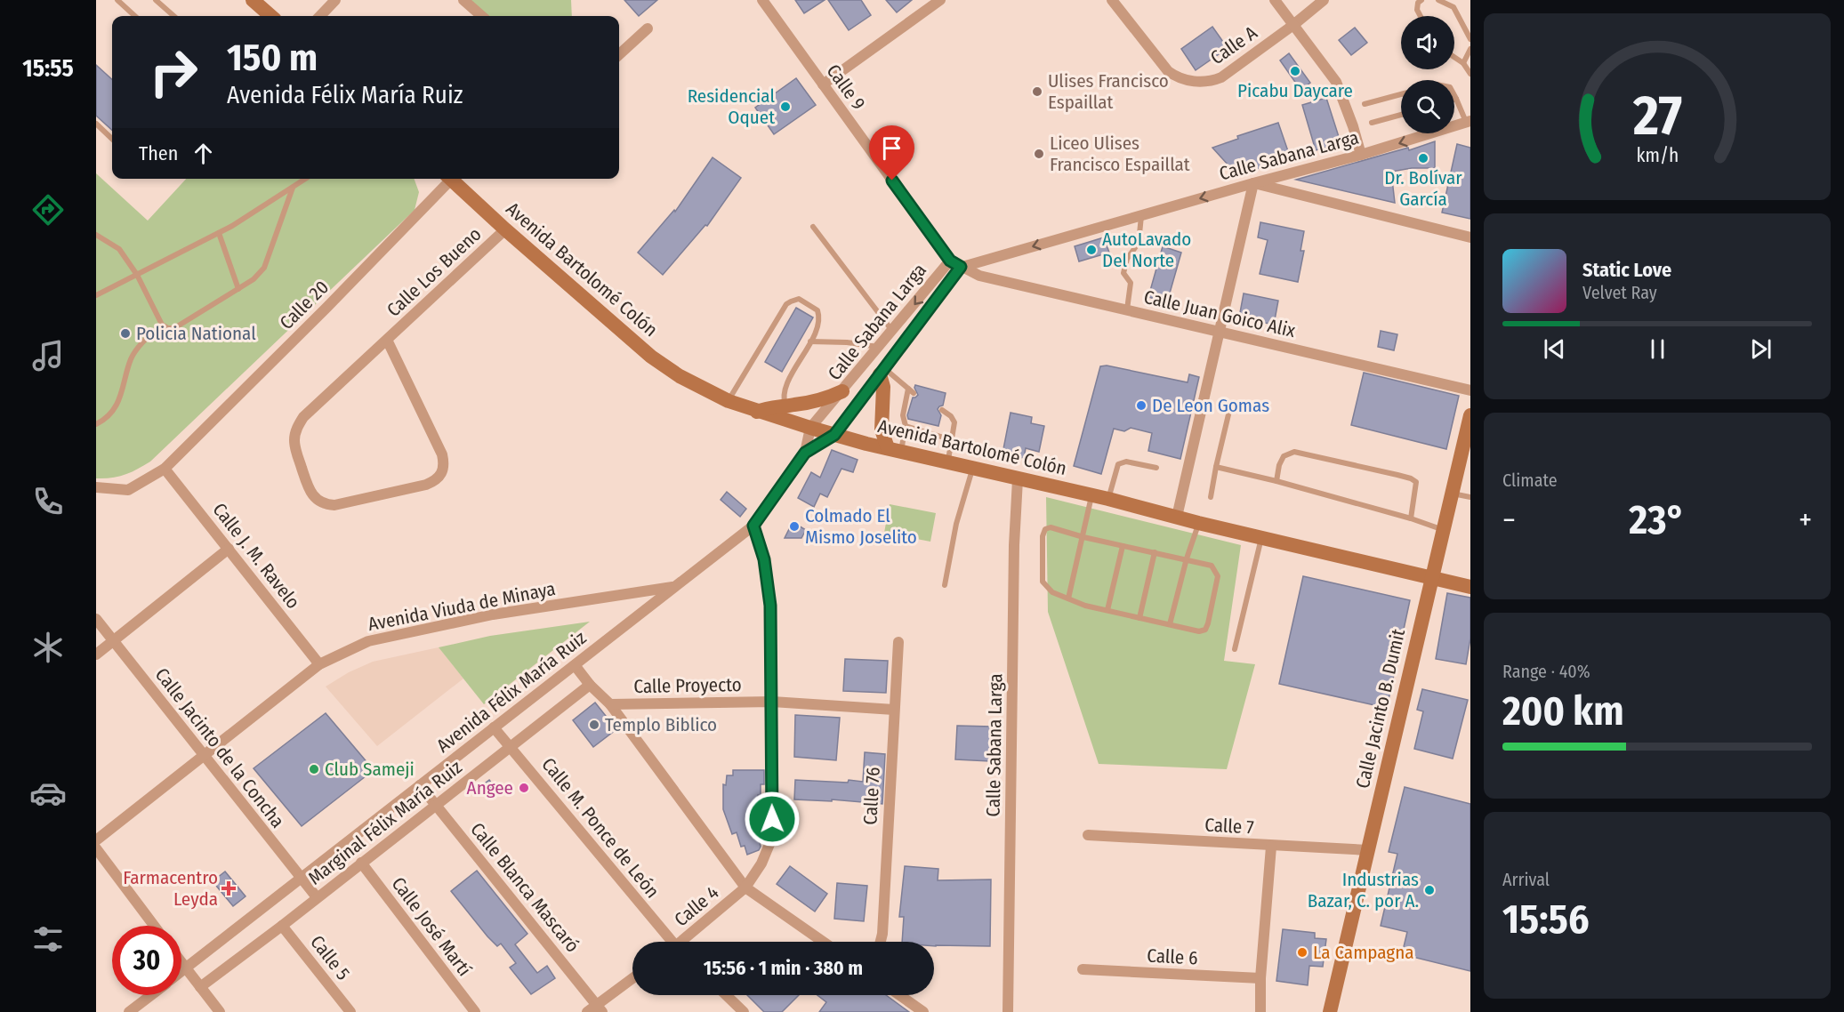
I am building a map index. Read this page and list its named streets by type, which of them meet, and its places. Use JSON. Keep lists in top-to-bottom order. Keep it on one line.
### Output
{"streets":{"main road":["Avenida Bartolomé Colón","Calle Jacinto B. Dumit"],"street":["Calle A","Calle 9","Calle Sabana Larga","Calle Los Bueno","Calle 20","Calle Juan Goico Alix","Calle J. M. Ravelo","Avenida Viuda de Minaya","Calle Proyecto","Avenida Félix María Ruiz","Calle Jacinto de la Concha","Calle 76","Marginal Félix María Ruiz","Calle 7","Calle M. Ponce de León","Calle Blanca Mascaró","Calle 4","Calle José Martí","Calle 6","Calle 5"]},"crossings":[["Calle 9","Calle Sabana Larga"],["Calle 9","Calle Juan Goico Alix"],["Calle Sabana Larga","Avenida Bartolomé Colón"],["Calle Sabana Larga","Calle Juan Goico Alix"],["Calle Sabana Larga","Avenida Félix María Ruiz"],["Avenida Bartolomé Colón","Calle Los Bueno"],["Avenida Bartolomé Colón","Avenida Félix María Ruiz"],["Avenida Bartolomé Colón","Calle Jacinto B. Dumit"],["Calle 20","Calle J. M. Ravelo"],["Calle J. M. Ravelo","Avenida Viuda de Minaya"],["Avenida Viuda de Minaya","Avenida Félix María Ruiz"],["Avenida Viuda de Minaya","Calle Jacinto de la Concha"],["Calle Proyecto","Calle 76"],["Calle Proyecto","Calle 4"],["Avenida Félix María Ruiz","Calle Jacinto de la Concha"],["Avenida Félix María Ruiz","Calle M. Ponce de León"],["Avenida Félix María Ruiz","Calle Blanca Mascaró"],["Avenida Félix María Ruiz","Calle 4"],["Calle Jacinto B. Dumit","Calle 7"],["Calle Jacinto de la Concha","Marginal Félix María Ruiz"],["Marginal Félix María Ruiz","Calle M. Ponce de León"],["Marginal Félix María Ruiz","Calle Blanca Mascaró"],["Marginal Félix María Ruiz","Calle José Martí"],["Marginal Félix María Ruiz","Calle 5"]],"places":{"other":["Picabu Daycare","Ulises Francisco Espaillat","Residencial Oquet","Liceo Ulises Francisco Espaillat","Dr. Bolívar García","AutoLavado Del Norte","Policia National","De Leon Gomas","Colmado El Mismo Joselito","Templo Biblico","Club Sameji","Angee","Industrias Bazar, C. por A.","La Campagna"],"health":["Farmacentro Leyda"]},"page":{"tabs":"15:55","turn":["150 m","Avenida Félix María Ruiz"],"then":"Then","song":["Static Love","Velvet Ray"],"tile":["Climate",["Range · 40%","200 km"],["Arrival","15:56"]],"heat":["−","23°","+"],"limit":"30","trip":"15:56 · 1 min · 380 m","gauge":["27","km/h"]}}
